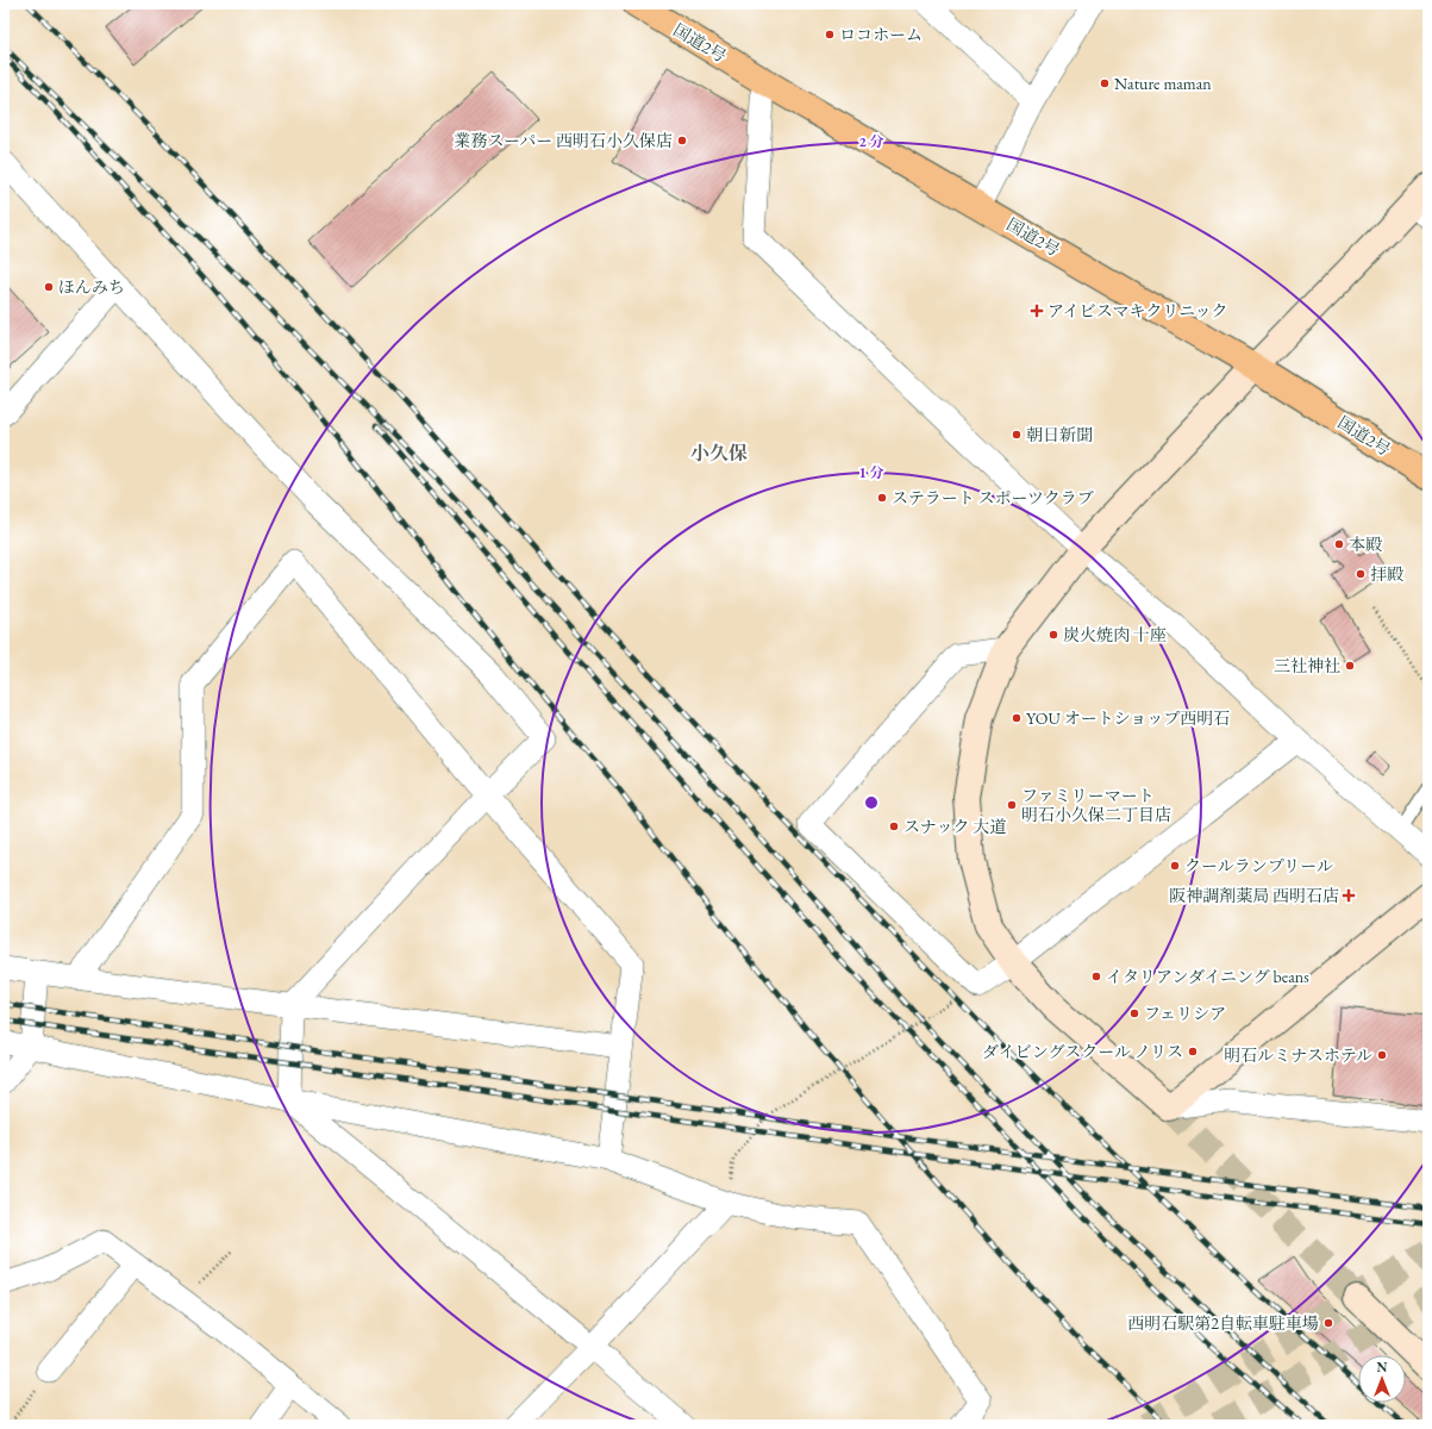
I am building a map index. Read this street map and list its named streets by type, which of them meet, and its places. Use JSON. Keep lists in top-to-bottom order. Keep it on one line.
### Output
{"streets":{"highway":["国道2号"]},"districts":["小久保"],"places":{"other":["ロコホーム","Nature maman","業務スーパー 西明石小久保店","ほんみち","朝日新聞","ステラート スポーツクラブ","本殿","拝殿","炭火焼肉 十座","三社神社","YOU オートショップ西明石","ファミリーマート 明石小久保二丁目店","スナック 大道","クールランプリール","イタリアンダイニング beans","フェリシア","ダイビングスクール ノリス","明石ルミナスホテル","西明石駅第2自転車駐車場"],"health":["アイビスマキクリニック","阪神調剤薬局 西明石店"]},"north":"top","rings":["2 分","1 分"]}
